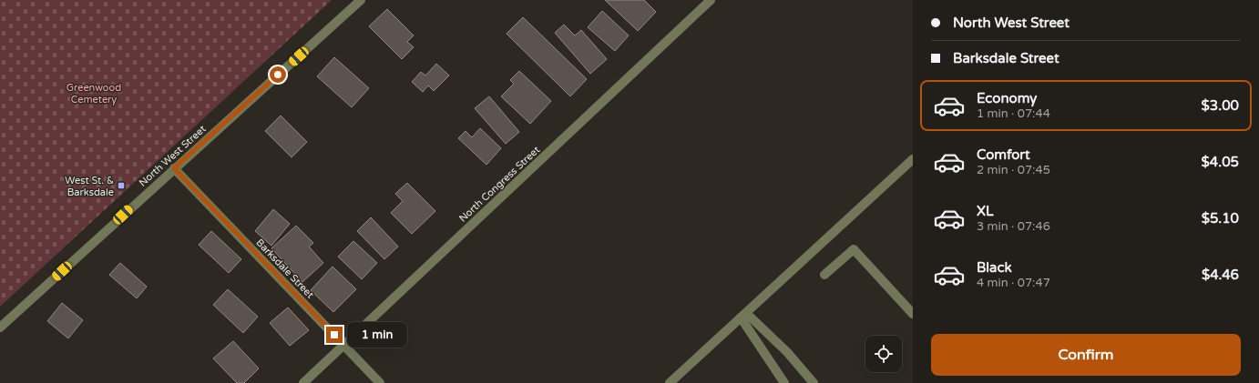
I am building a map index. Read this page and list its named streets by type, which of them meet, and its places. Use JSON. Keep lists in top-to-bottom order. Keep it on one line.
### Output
{"streets":{"street":["North West Street","North Congress Street","Barksdale Street"]},"crossings":[["North West Street","Barksdale Street"],["North Congress Street","Barksdale Street"]],"parks":["Greenwood Cemetery"],"places":{"transit":["West St. & Barksdale"]},"page":{"banner":["North West Street","Barksdale Street"],"list":[{"name":"Economy","note":"1 min · 07:44","value":"$3.00"},{"name":"Comfort","note":"2 min · 07:45","value":"$4.05"},{"name":"XL","note":"3 min · 07:46","value":"$5.10"},{"name":"Black","note":"4 min · 07:47","value":"$4.46"}],"bubble":"1 min","buttons":"Confirm"}}
